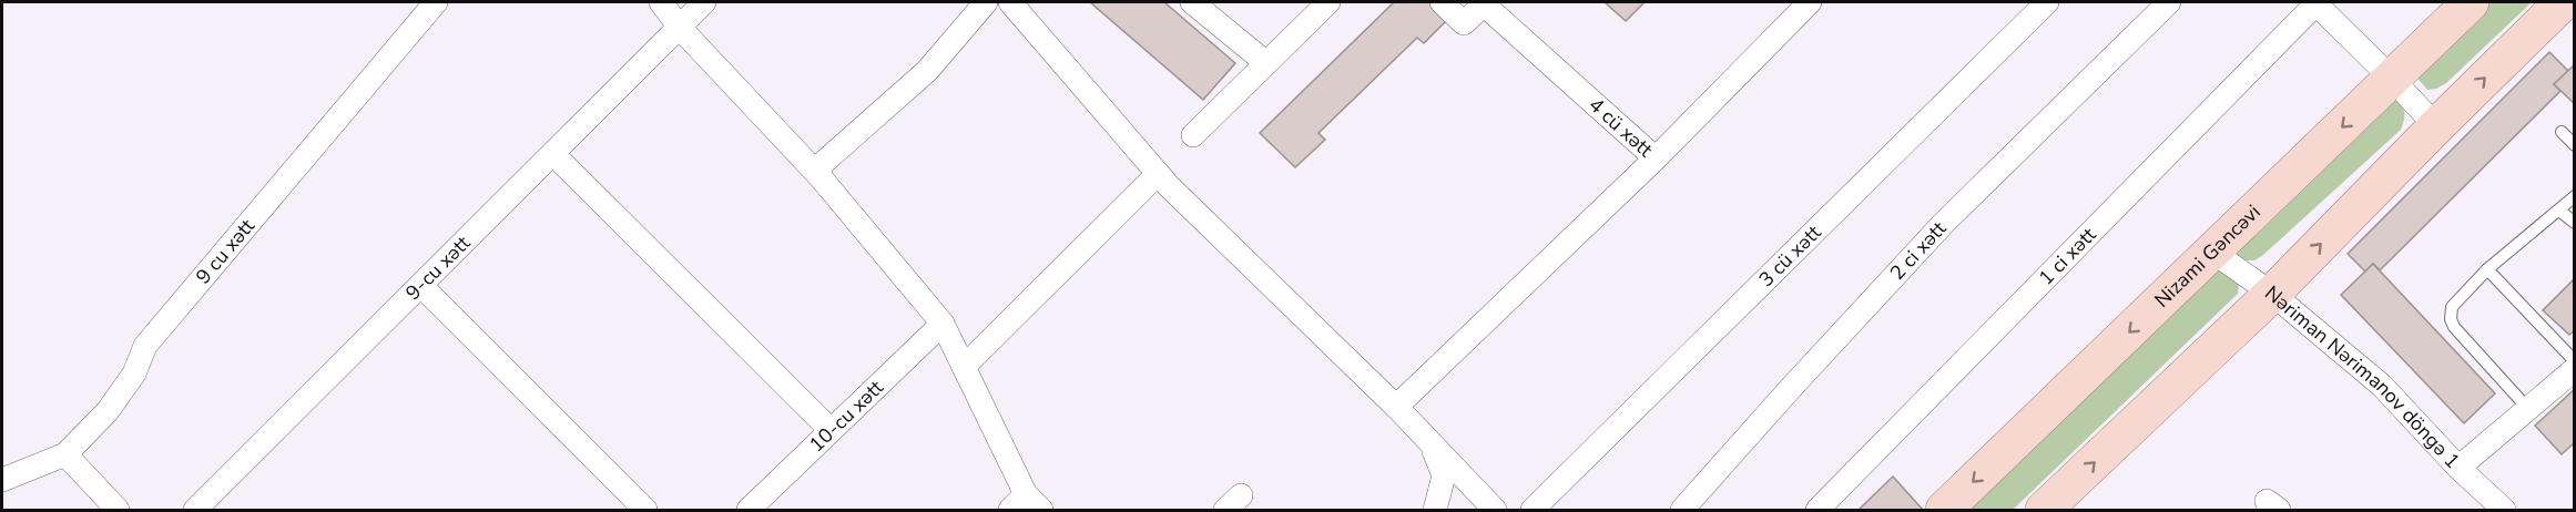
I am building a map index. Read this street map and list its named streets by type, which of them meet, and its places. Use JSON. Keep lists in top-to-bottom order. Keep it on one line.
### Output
{"streets":{"main road":["Nizami Gəncəvi"],"street":["4 cü xətt","2 ci xətt","9 cu xətt","3 cü xətt","1 ci xətt","9-cu xətt","Nəriman Nərimanov döngə 1","10-cu xətt"]},"crossings":[["Nizami Gəncəvi","Nəriman Nərimanov döngə 1"]]}
